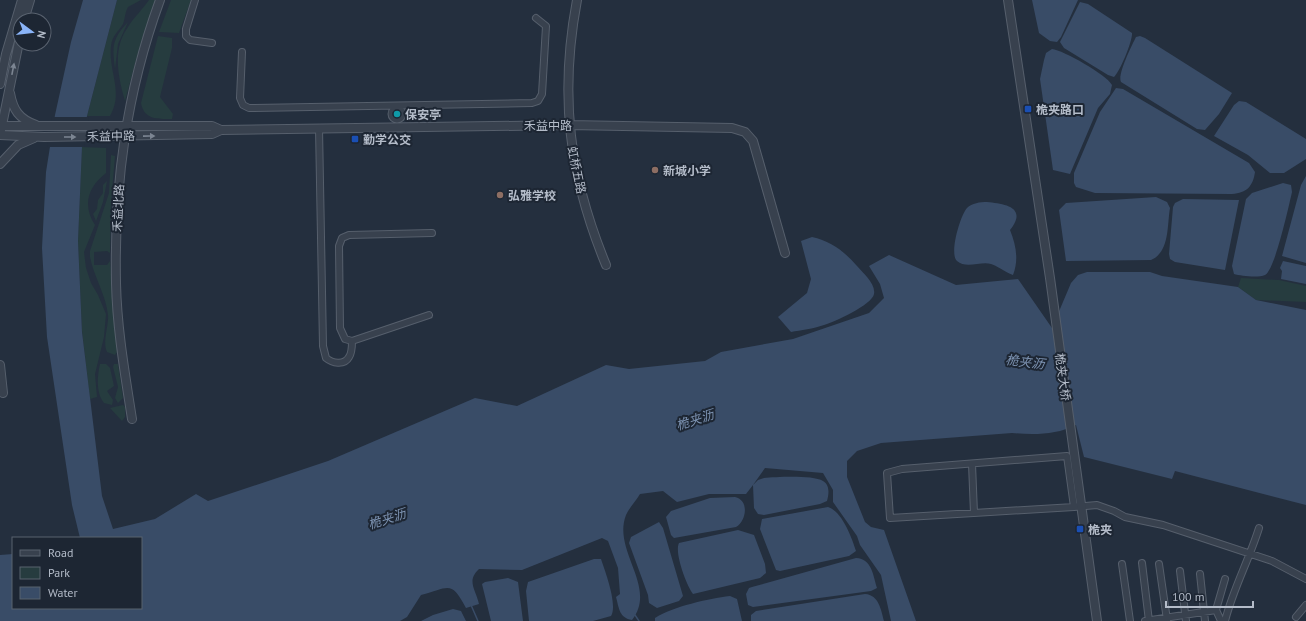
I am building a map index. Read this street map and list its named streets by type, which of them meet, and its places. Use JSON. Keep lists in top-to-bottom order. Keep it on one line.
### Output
{"streets":{"street":["禾益中路","虹桥五路","禾益北路","桅夹大桥"]},"crossings":[["禾益中路","虹桥五路"],["禾益中路","禾益北路"]],"water":["桅夹沥"],"places":{"transit":["桅夹路口","勤学公交","桅夹"],"other":["保安亭","新城小学","弘雅学校"]},"legend":["Road","Park","Water"],"scale_bar":"100 m","north":"right"}
